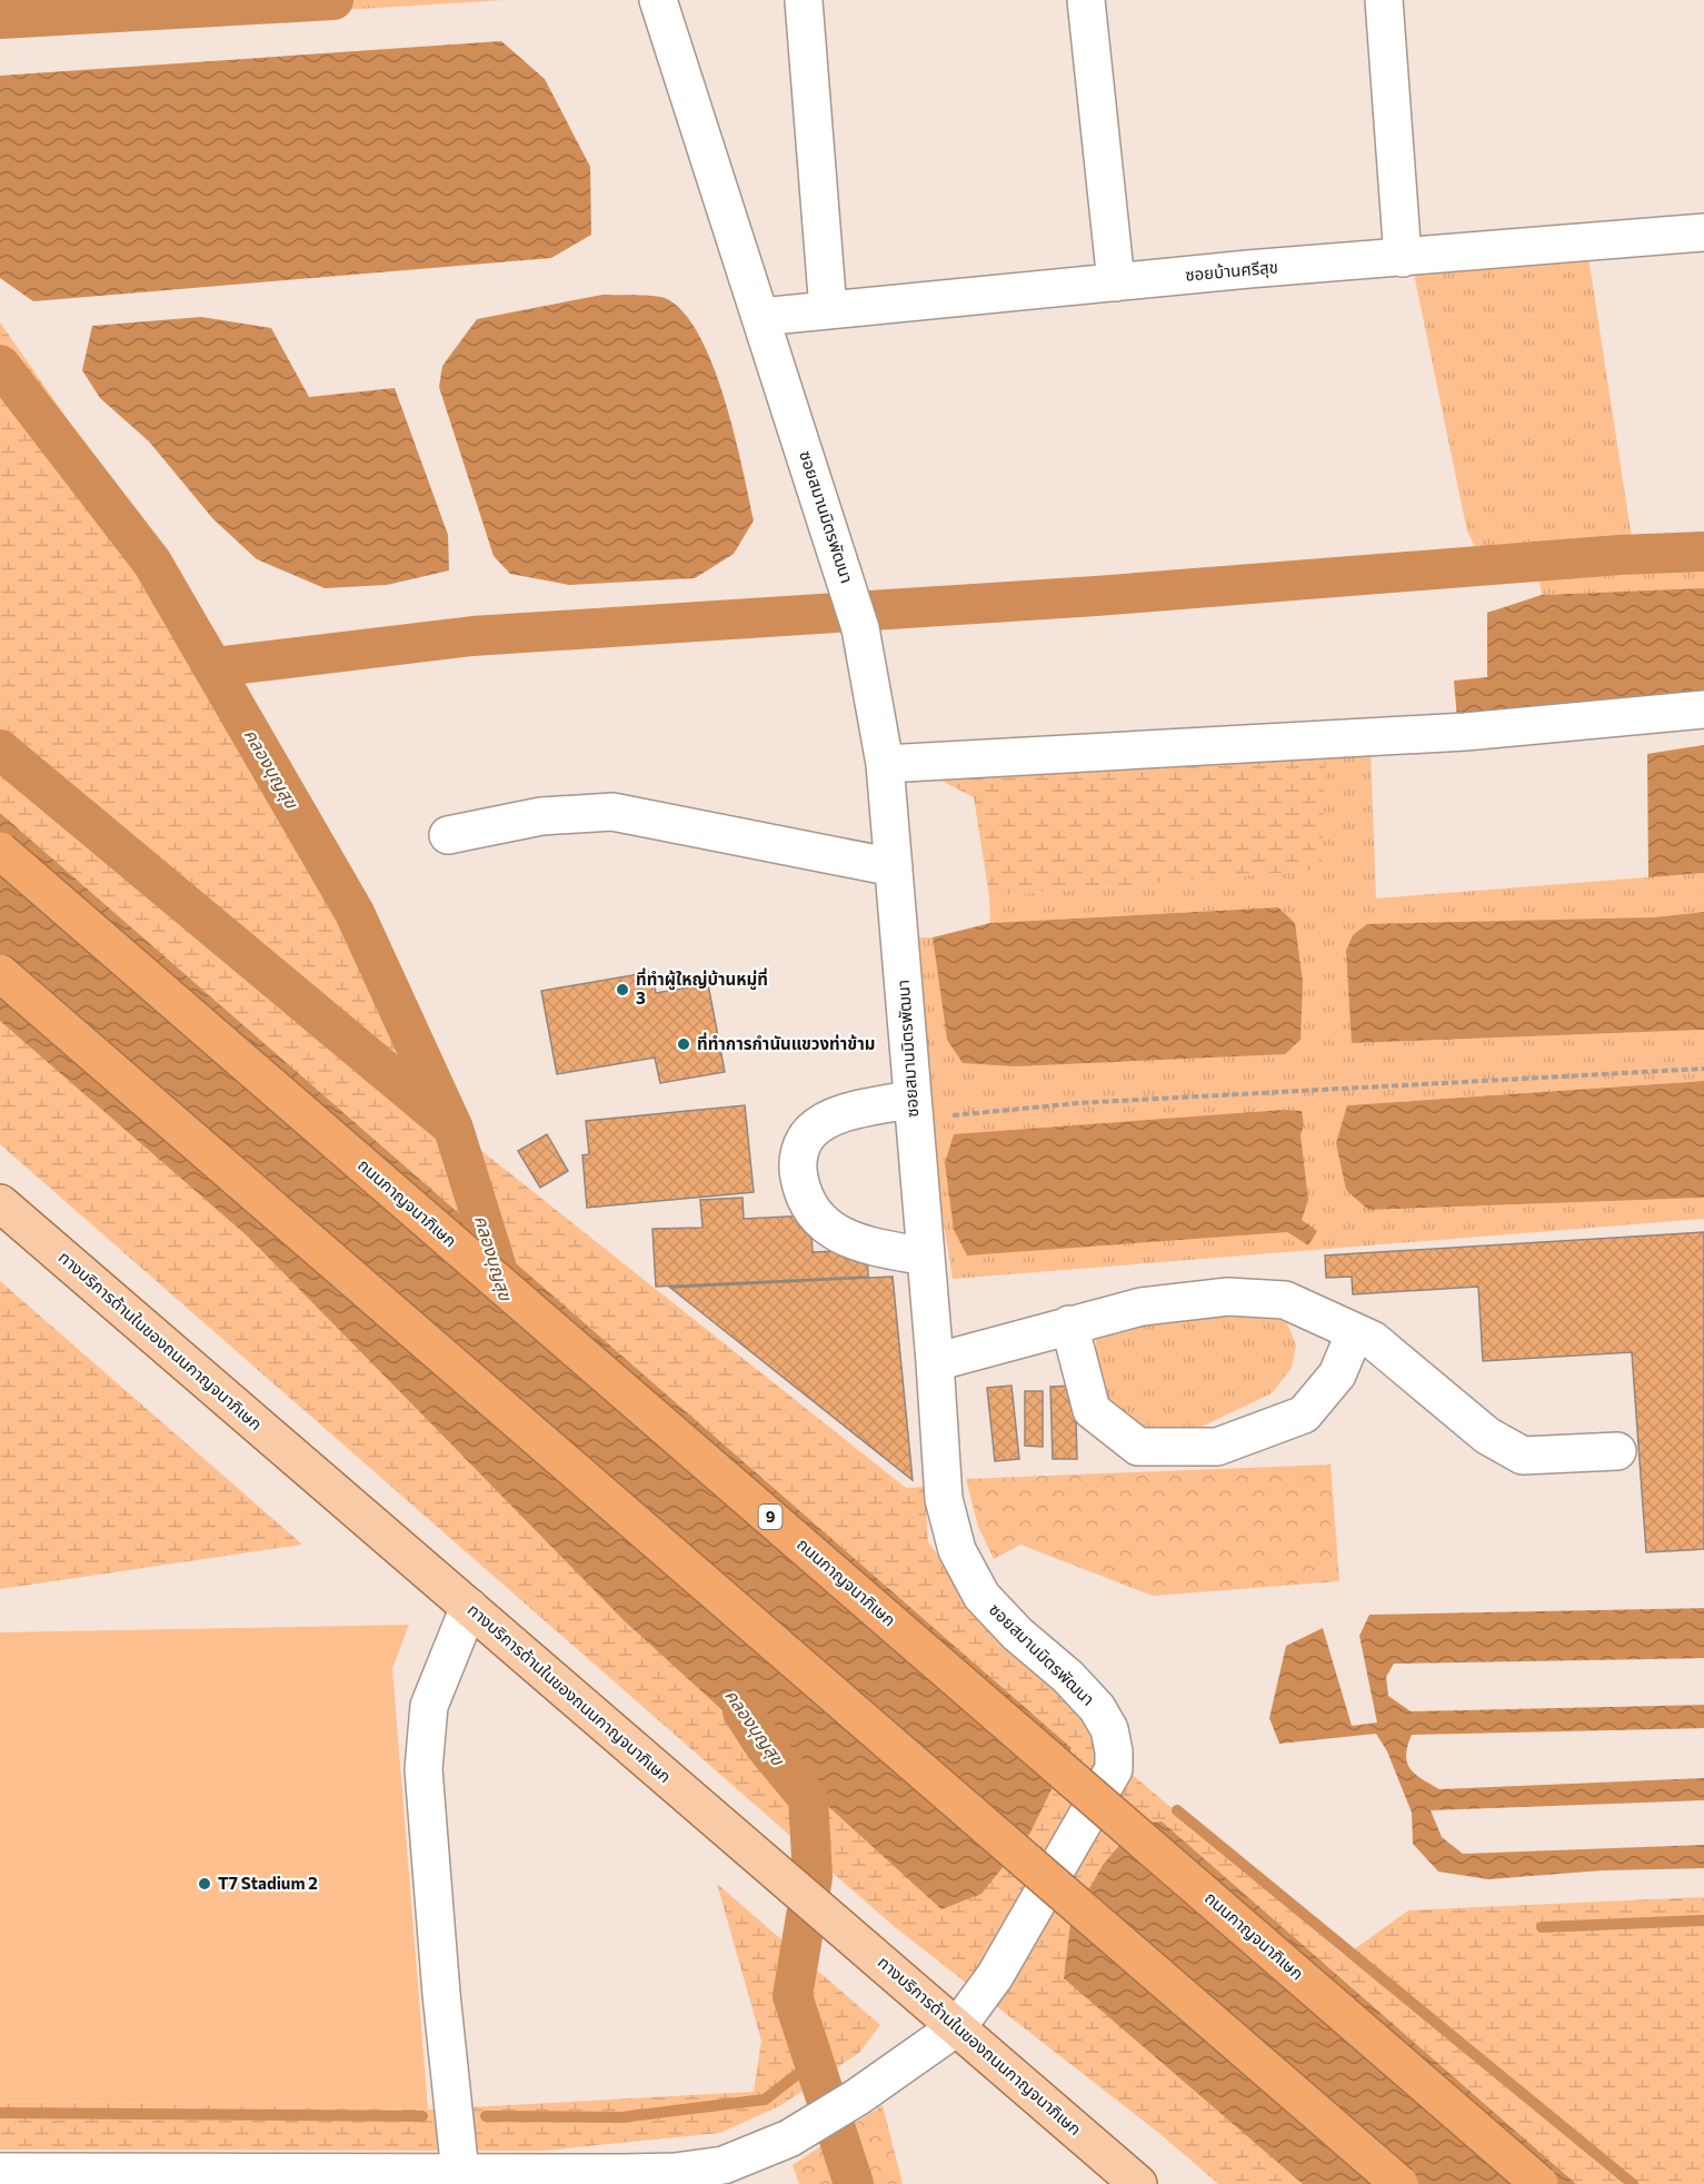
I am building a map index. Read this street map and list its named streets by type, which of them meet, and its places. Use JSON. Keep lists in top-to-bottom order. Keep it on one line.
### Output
{"streets":{"highway":["ถนนกาญจนาภิเษก","9"],"main road":["ทางบริการด้านในของถนนกาญจนาภิเษก"],"street":["ซอยบ้านศรีสุข","ซอยสมานมิตรพัฒนา"]},"crossings":[["ซอยบ้านศรีสุข","ซอยสมานมิตรพัฒนา"],["ซอยสมานมิตรพัฒนา","ทางบริการด้านในของถนนกาญจนาภิเษก"]],"water":["คลองบุญสุข"],"places":["ที่ทำผู้ใหญ่บ้านหมู่ที่ 3","ที่ทำการกำนันแขวงท่าข้าม","T7 Stadium 2"]}
